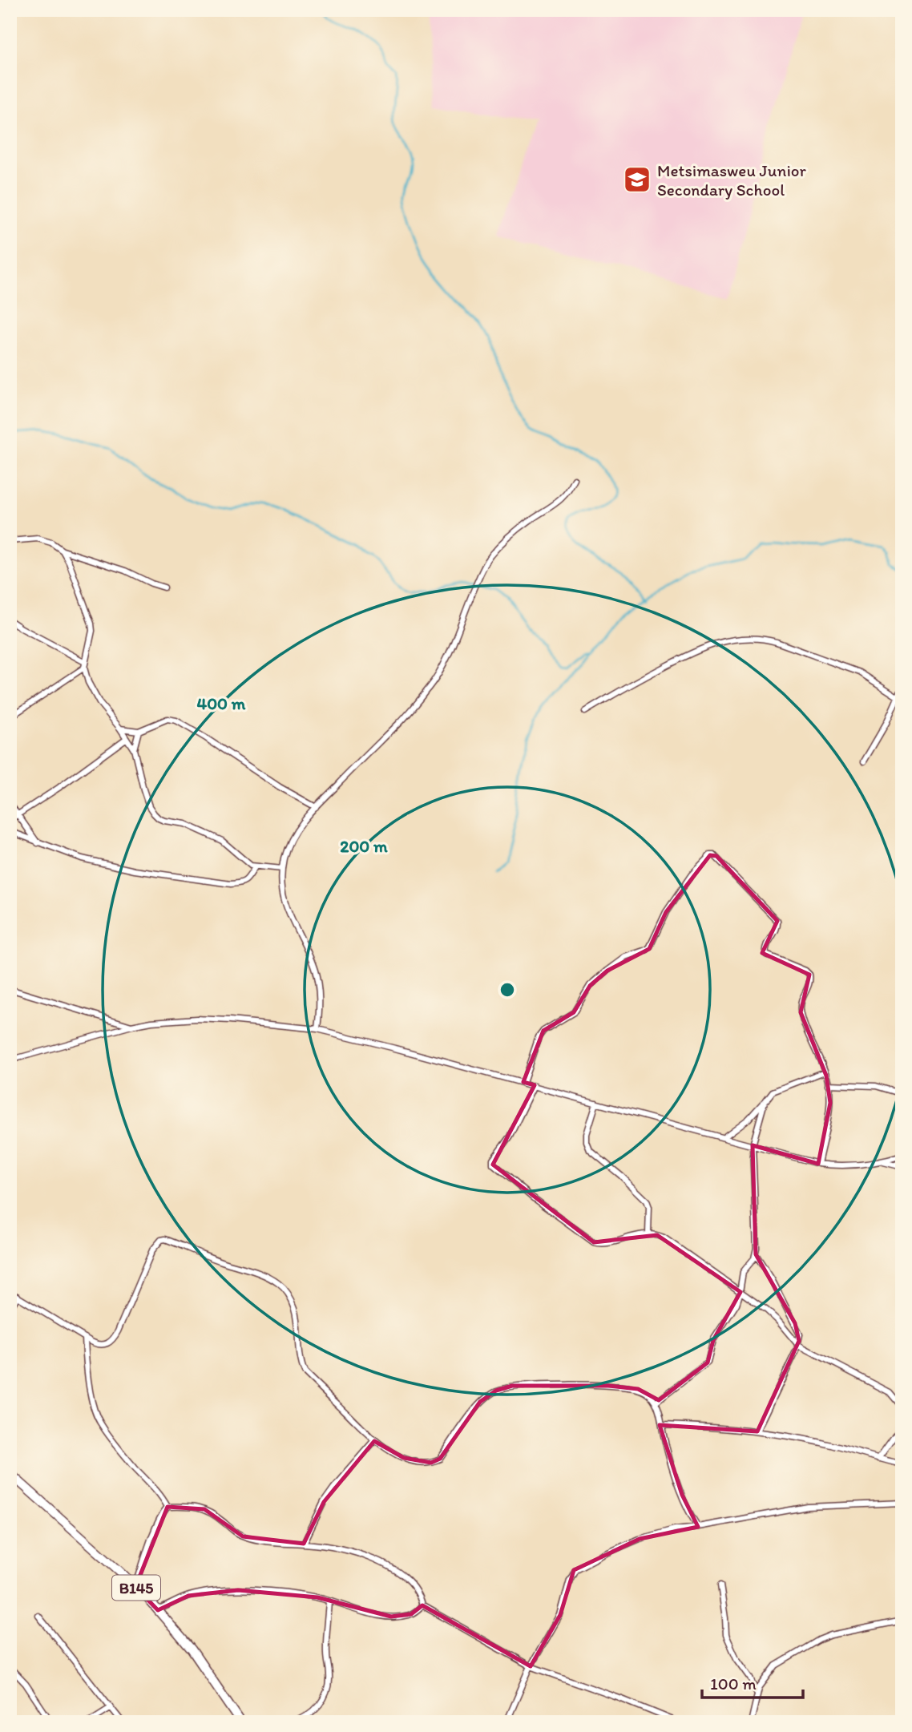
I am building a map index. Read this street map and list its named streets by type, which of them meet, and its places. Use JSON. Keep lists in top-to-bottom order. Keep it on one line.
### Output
{"streets":{"main road":["B145"]},"places":{"school or university":["Metsimasweu Junior Secondary School"]},"scale_bar":"100 m","rings":["400 m","200 m"]}
